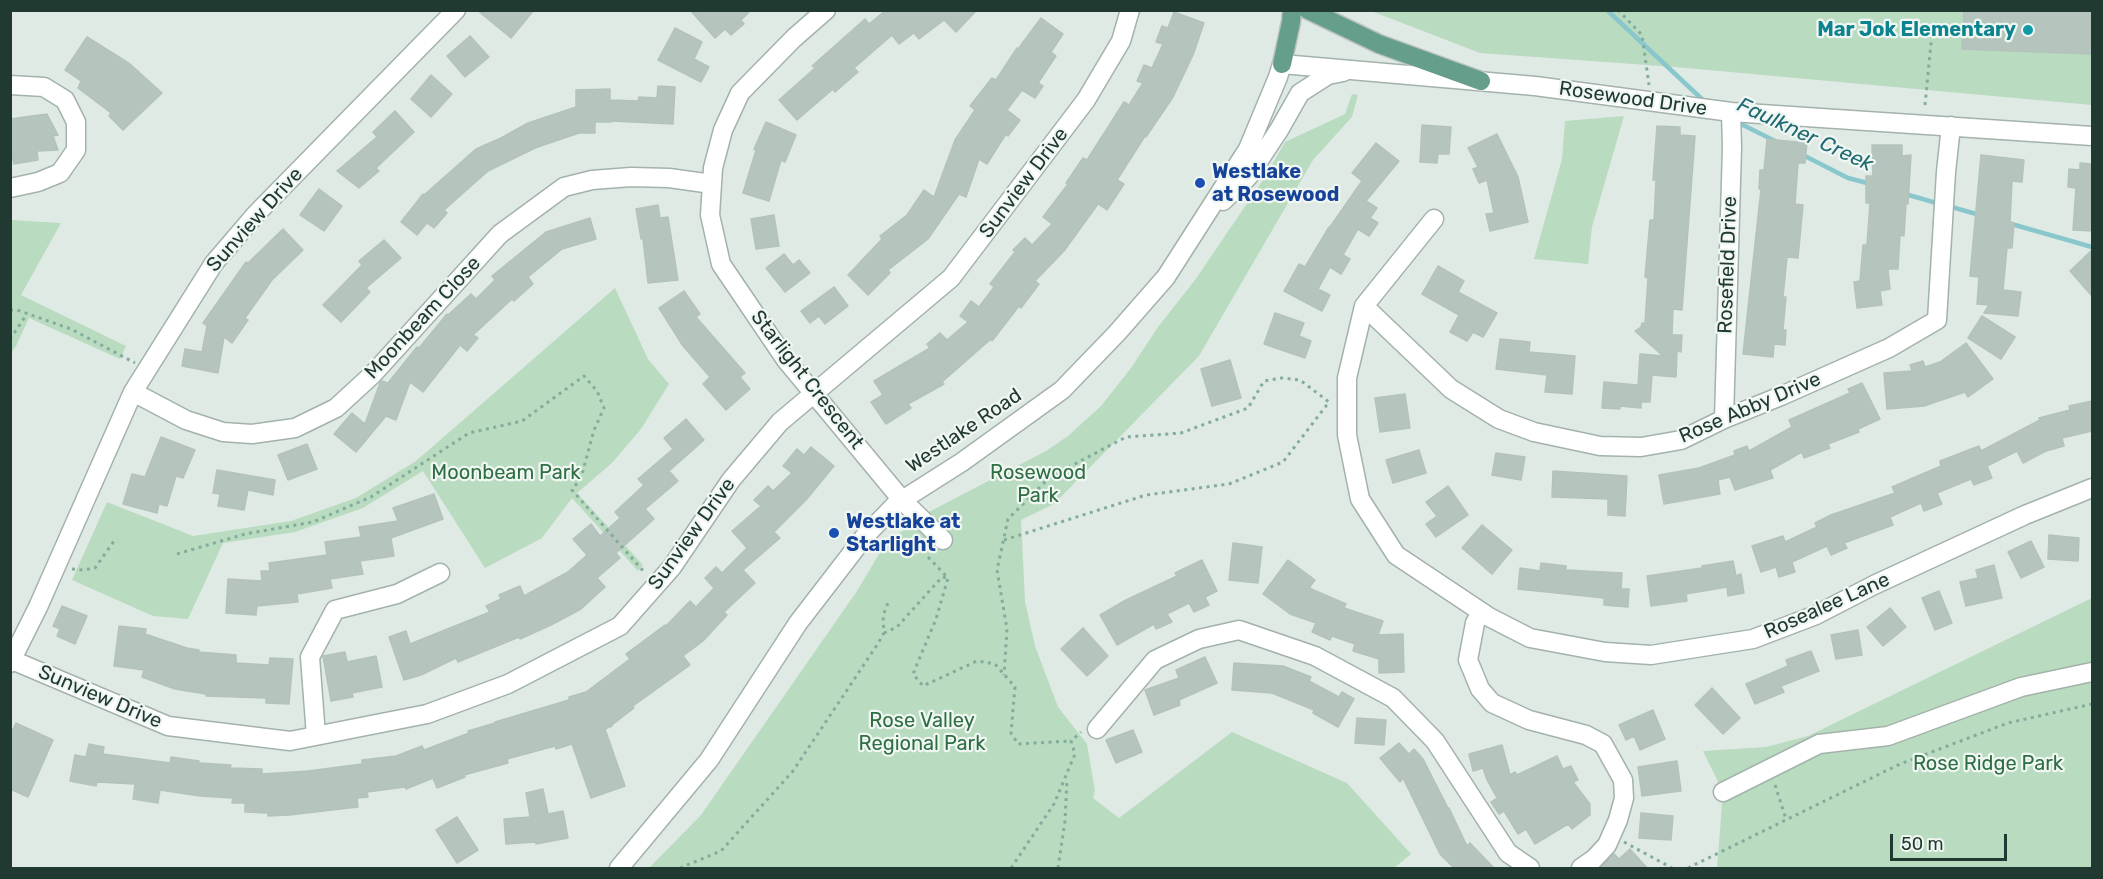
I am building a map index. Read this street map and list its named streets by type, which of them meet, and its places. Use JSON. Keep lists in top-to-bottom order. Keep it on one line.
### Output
{"streets":{"main road":["Westlake Road"],"street":["Rosewood Drive","Sunview Drive","Rosefield Drive","Moonbeam Close","Starlight Crescent","Rose Abby Drive","Rosealee Lane"]},"crossings":[["Rosewood Drive","Rosefield Drive"],["Rosewood Drive","Rose Abby Drive"],["Rosewood Drive","Westlake Road"],["Sunview Drive","Moonbeam Close"],["Sunview Drive","Starlight Crescent"],["Rosefield Drive","Rose Abby Drive"],["Moonbeam Close","Starlight Crescent"],["Starlight Crescent","Westlake Road"],["Rose Abby Drive","Rosealee Lane"]],"water":["Faulkner Creek"],"parks":["Moonbeam Park","Rosewood Park","Rose Valley Regional Park","Rose Ridge Park"],"places":["Mar Jok Elementary","Westlake at Rosewood","Westlake at Starlight"],"scale_bar":"50 m"}
